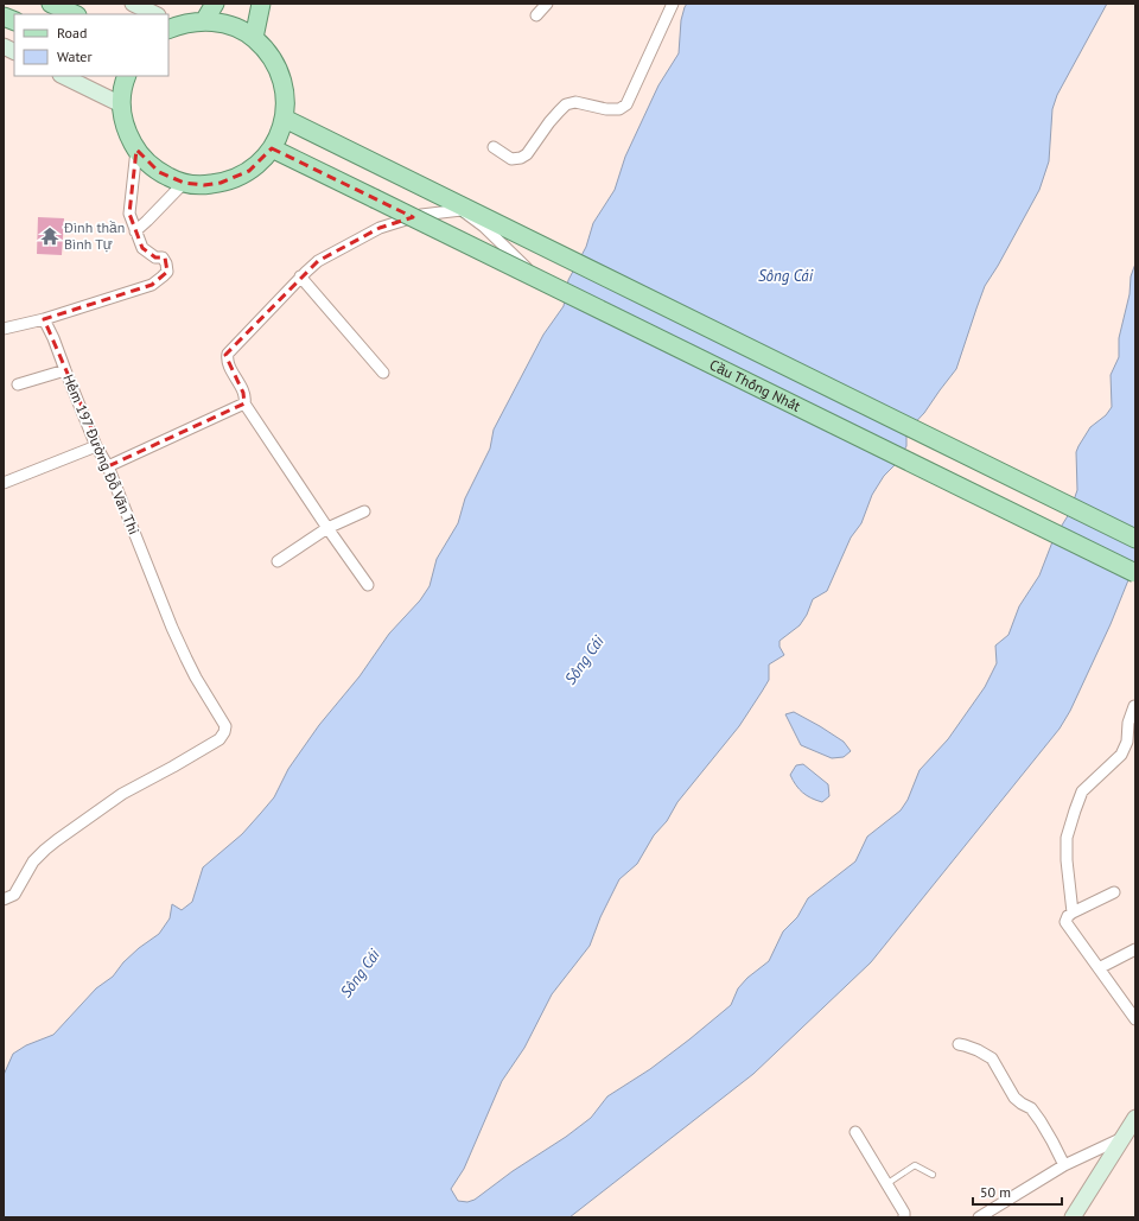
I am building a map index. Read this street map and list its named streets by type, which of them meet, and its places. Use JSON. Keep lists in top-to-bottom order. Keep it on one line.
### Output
{"streets":{"main road":["Cầu Thống Nhất"],"street":["Hẻm 197 Đường Đỗ Văn Thi"]},"water":["Sông Cái"],"places":{"temple":["Đình thần Bình Tự"]},"legend":["Road","Water"],"scale_bar":"50 m"}
